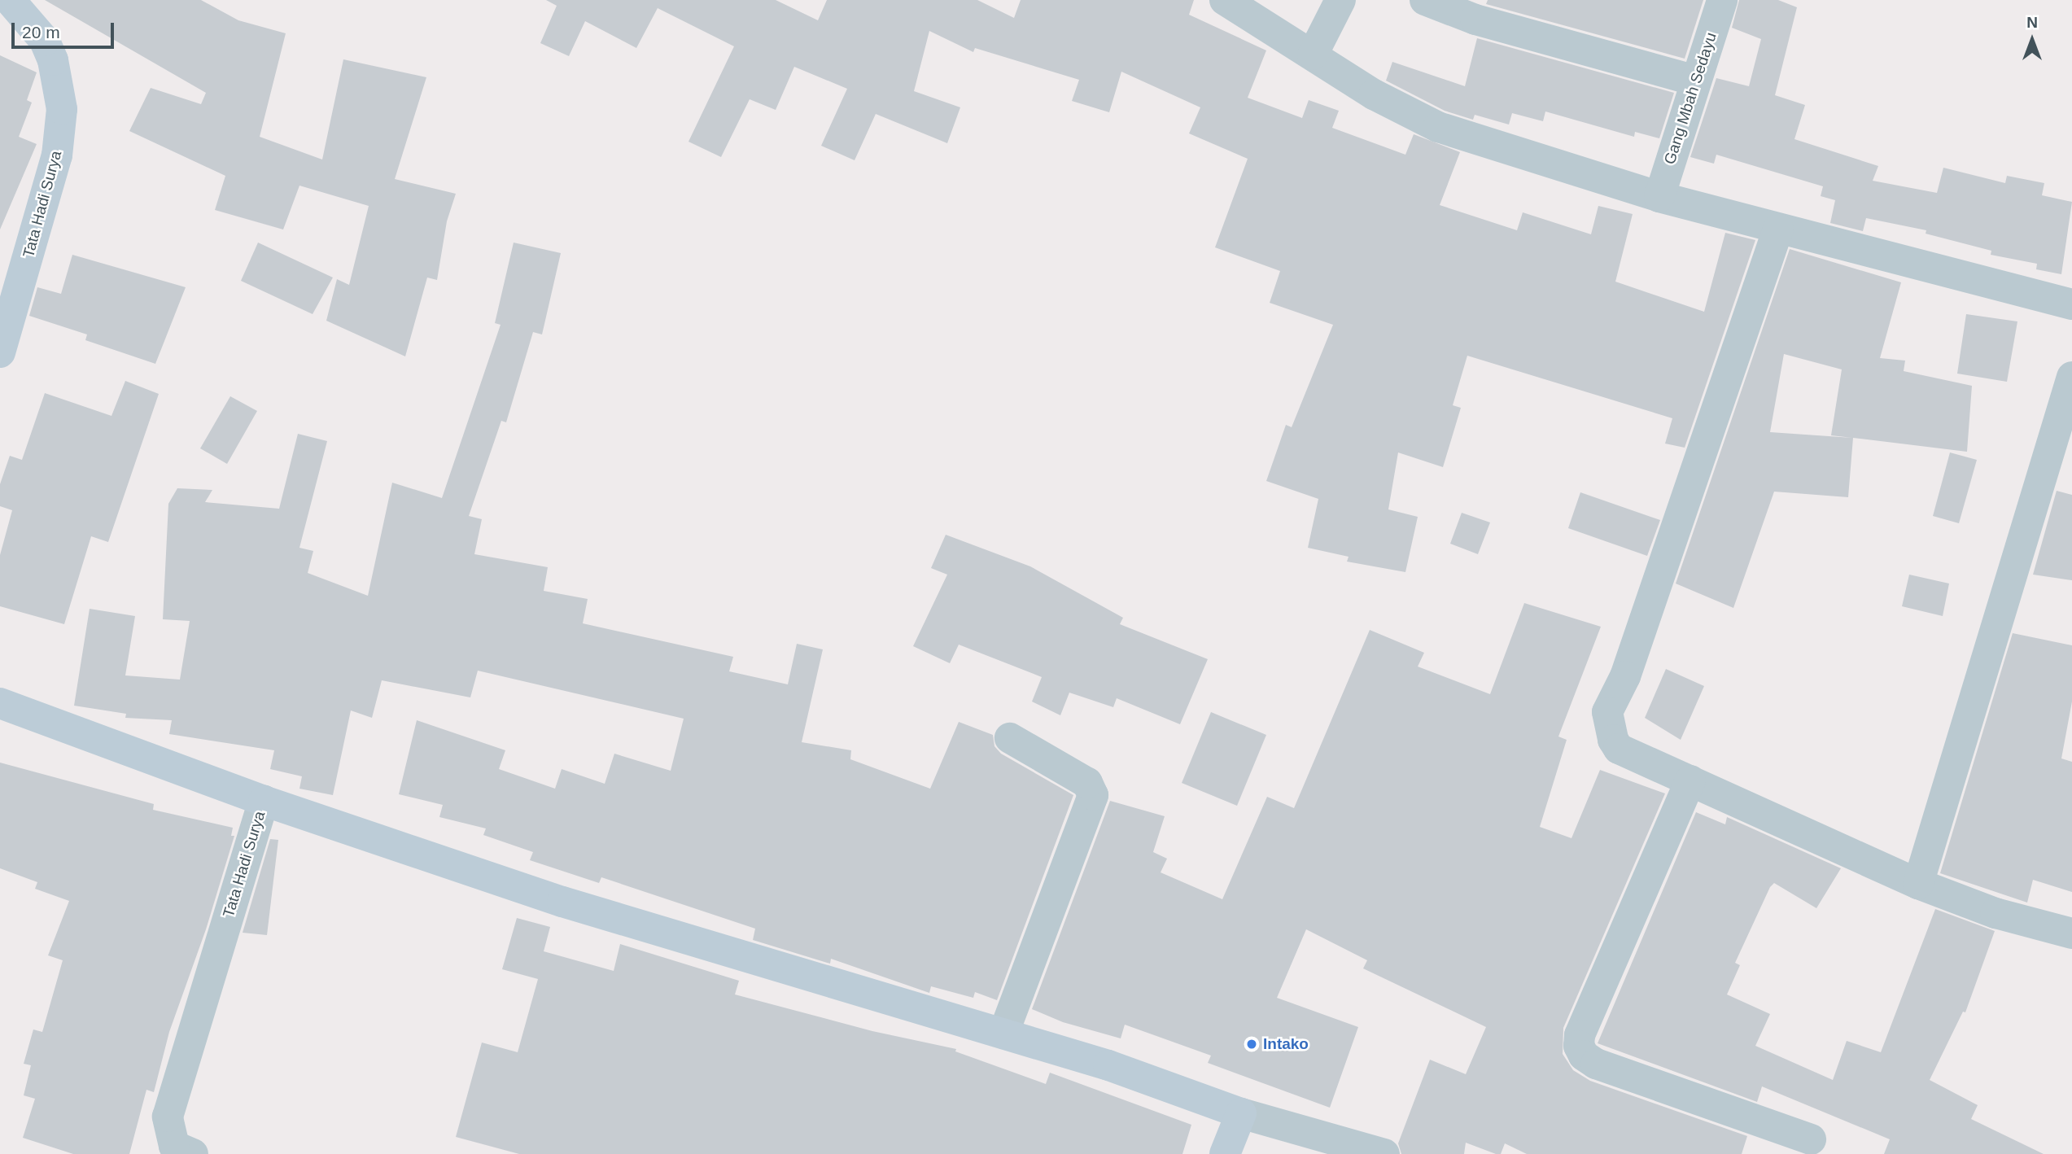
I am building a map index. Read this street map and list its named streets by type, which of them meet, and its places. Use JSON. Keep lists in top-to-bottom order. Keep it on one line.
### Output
{"streets":{"street":["Gang Mbah Sedayu","Tata Hadi Surya"]},"places":["Intako"],"scale_bar":"20 m","north":"top"}
